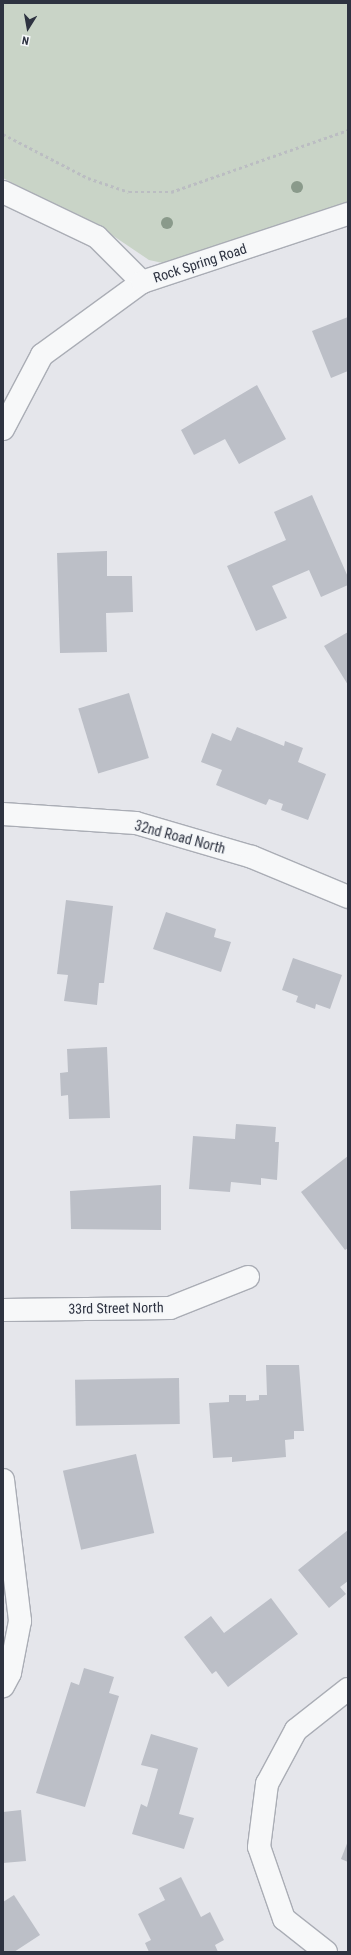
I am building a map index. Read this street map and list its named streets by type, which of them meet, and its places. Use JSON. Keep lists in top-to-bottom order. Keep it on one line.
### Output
{"streets":{"street":["Rock Spring Road","32nd Road North","33rd Street North"]},"north":"bottom"}
